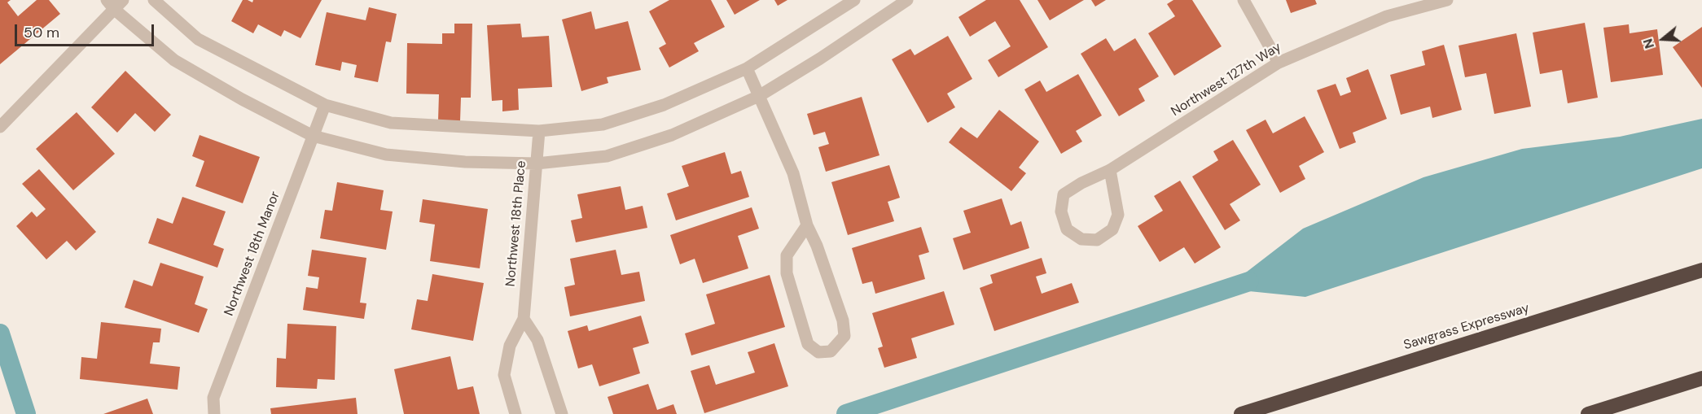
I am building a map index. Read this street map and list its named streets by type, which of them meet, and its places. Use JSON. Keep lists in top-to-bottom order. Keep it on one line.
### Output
{"streets":{"highway":["Sawgrass Expressway"],"street":["Northwest 127th Way","Northwest 18th Place","Northwest 18th Manor"]},"scale_bar":"50 m","north":"left"}
